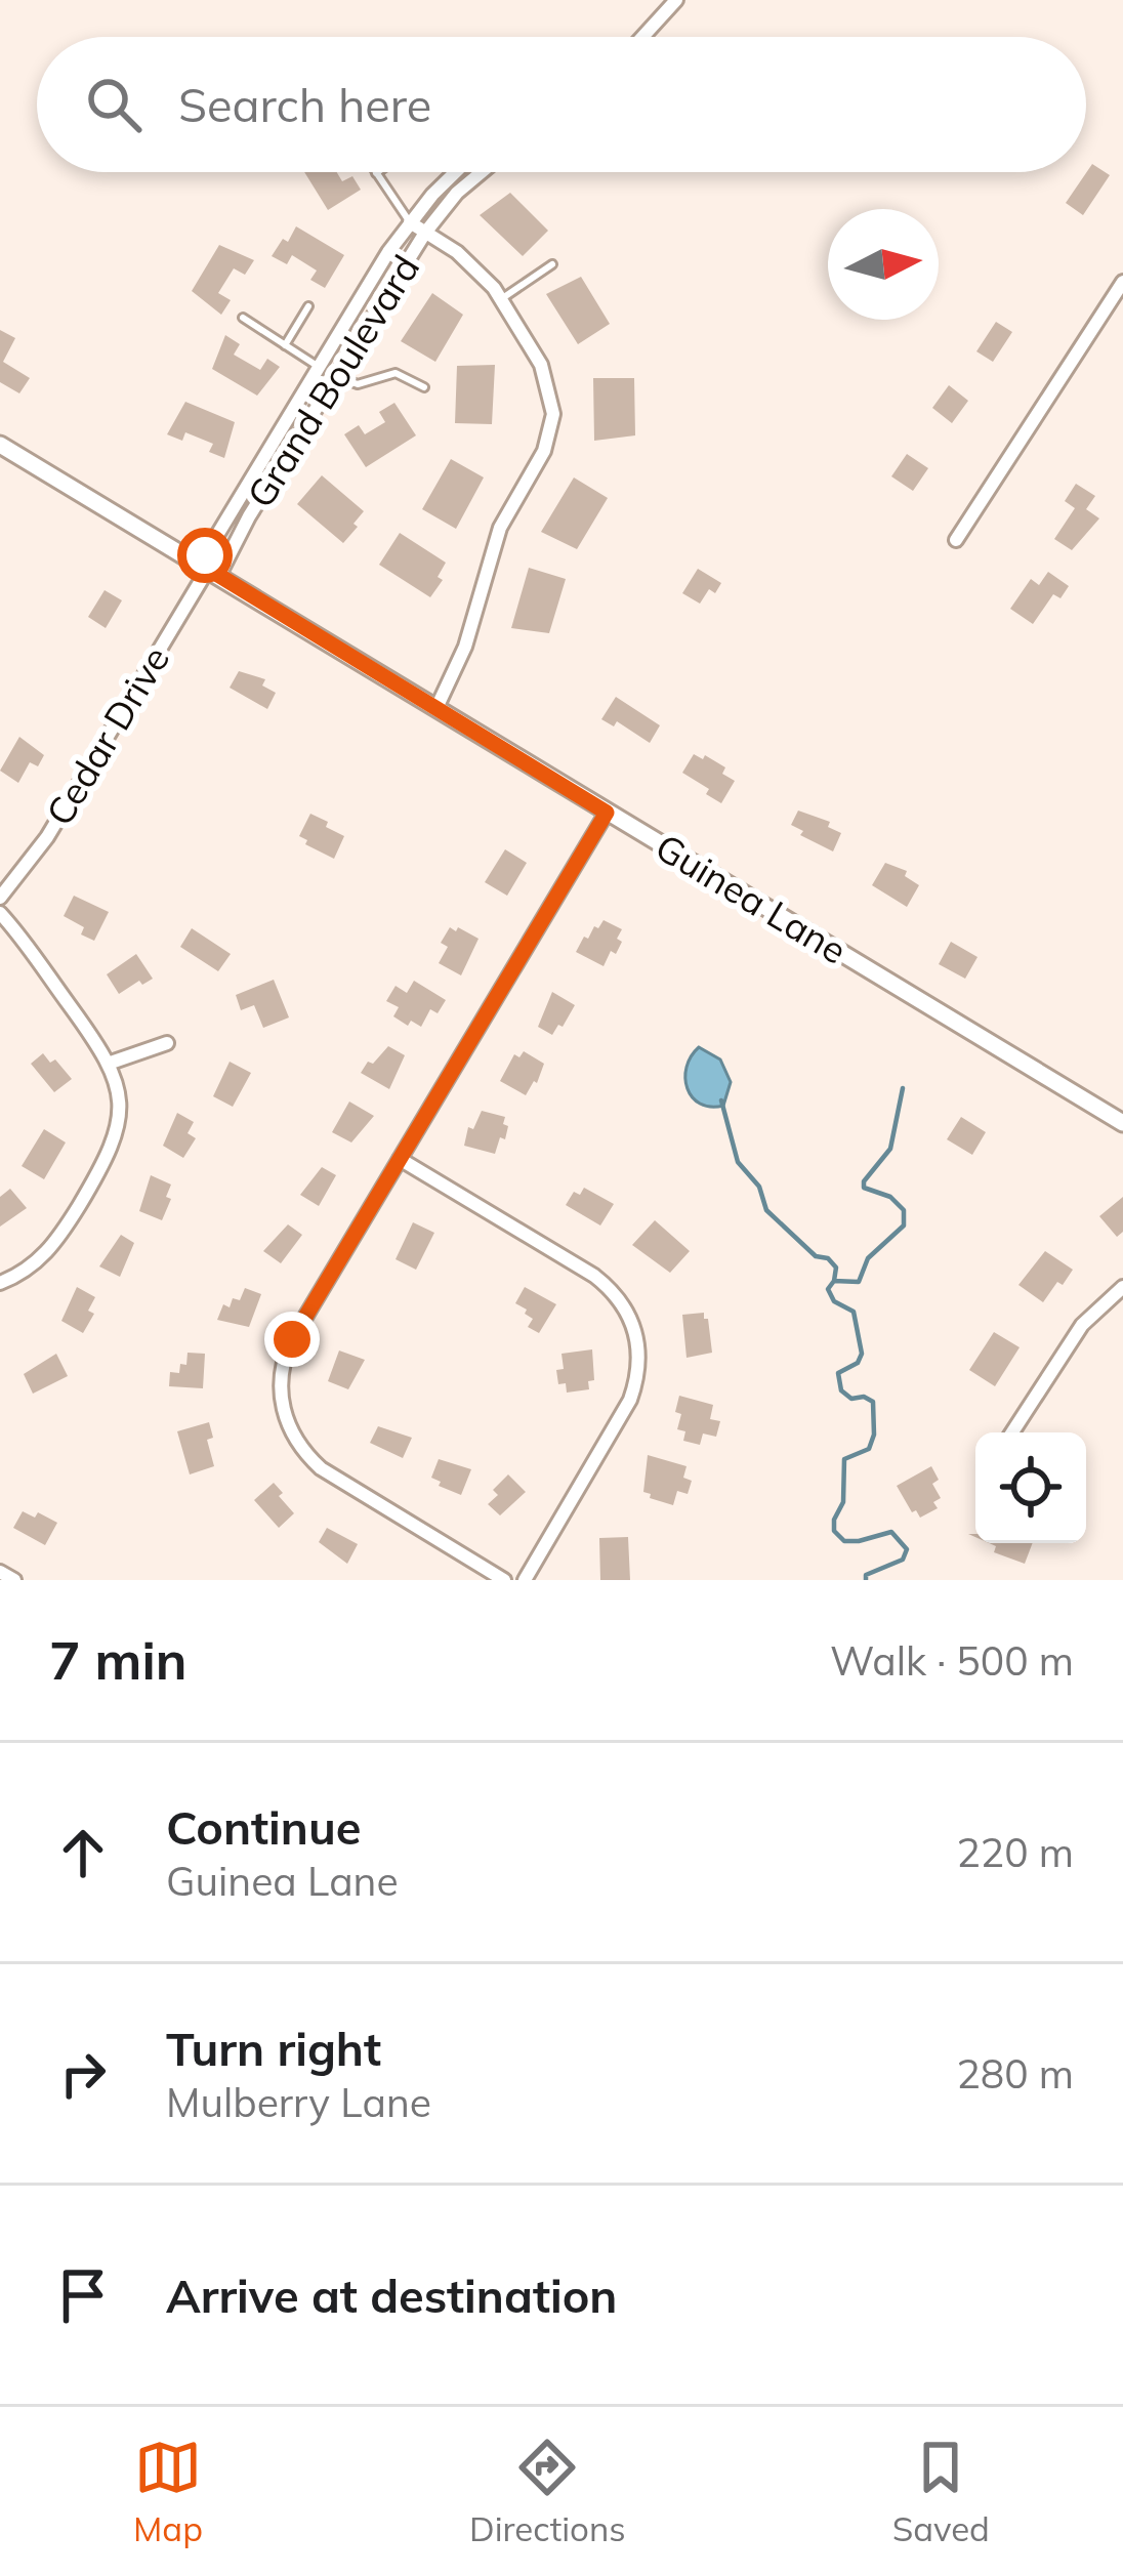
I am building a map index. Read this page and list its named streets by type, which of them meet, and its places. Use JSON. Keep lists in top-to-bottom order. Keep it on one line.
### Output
{"streets":{"street":["Grand Boulevard","Cedar Drive","Guinea Lane"]},"crossings":[["Grand Boulevard","Cedar Drive"],["Grand Boulevard","Guinea Lane"],["Cedar Drive","Guinea Lane"]],"north":"right","page":{"search":"Search here","heading":["7 min","Walk · 500 m"],"list":[["Continue","Guinea Lane","220 m"],["Turn right","Mulberry Lane","280 m"],"Arrive at destination"],"nav":["Map","Directions","Saved"]}}
